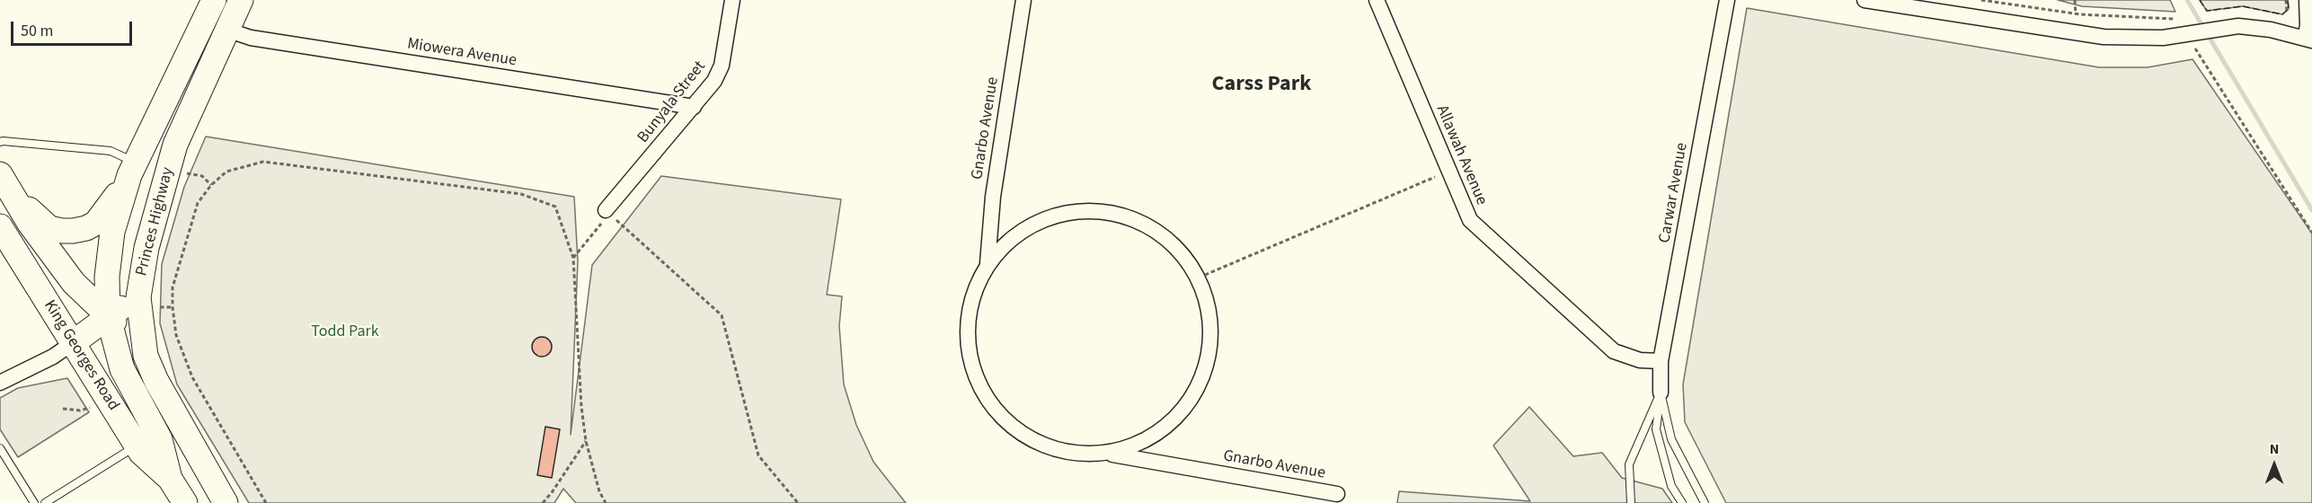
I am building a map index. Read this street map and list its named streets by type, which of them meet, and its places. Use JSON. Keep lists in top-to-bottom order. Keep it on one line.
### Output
{"streets":{"highway":["Princes Highway","King Georges Road"],"street":["Miowera Avenue","Bunyala Street","Gnarbo Avenue","Allawah Avenue","Carwar Avenue"]},"crossings":[["Miowera Avenue","Bunyala Street"],["Miowera Avenue","Princes Highway"],["Allawah Avenue","Carwar Avenue"],["Princes Highway","King Georges Road"]],"districts":["Carss Park"],"parks":["Todd Park"],"scale_bar":"50 m","north":"top"}
